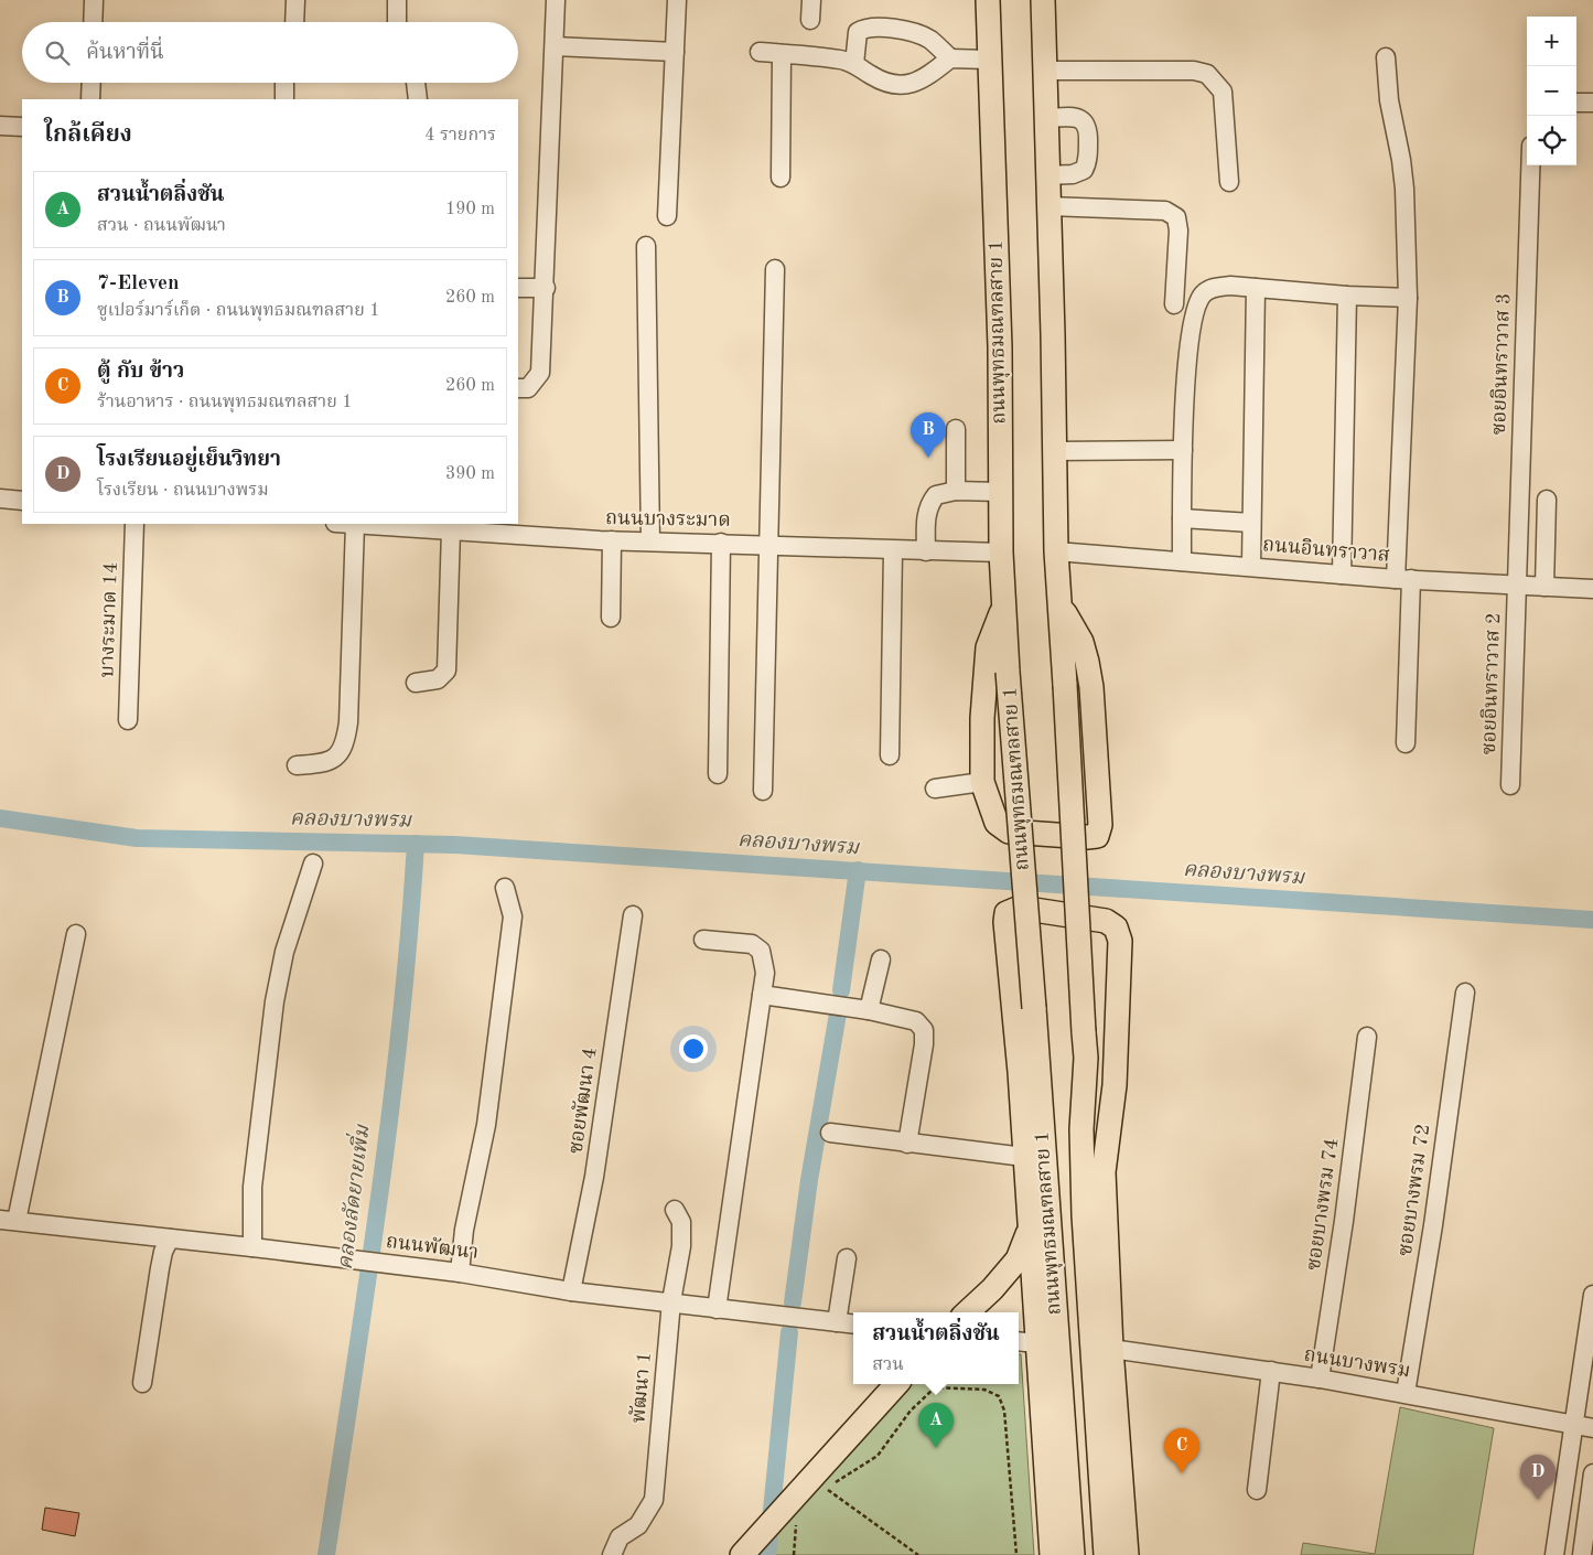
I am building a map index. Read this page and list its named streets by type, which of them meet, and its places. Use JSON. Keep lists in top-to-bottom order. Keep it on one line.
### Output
{"streets":{"main road":["ถนนพุทธมณฑลสาย 1"],"street":["ซอยอินทราวาส 3","ถนนบางระมาด","ถนนอินทราวาส","บางระมาด 14","ซอยอินทราวาส 2","ซอยพัฒนา 4","ซอยบางพรม 72","ซอยบางพรม 74","ถนนพัฒนา","ถนนบางพรม","พัฒนา 1"]},"crossings":[["ถนนพุทธมณฑลสาย 1","ถนนบางระมาด"],["ถนนพุทธมณฑลสาย 1","ถนนอินทราวาส"],["ซอยอินทราวาส 3","ถนนอินทราวาส"],["ซอยอินทราวาส 3","ซอยอินทราวาส 2"],["ถนนอินทราวาส","ซอยอินทราวาส 2"],["ซอยพัฒนา 4","ถนนพัฒนา"],["ซอยบางพรม 72","ถนนบางพรม"],["ซอยบางพรม 74","ถนนบางพรม"],["ถนนพัฒนา","พัฒนา 1"]],"water":["คลองบางพรม","คลองลัดยายเพิ่ม"],"page":{"map_buttons":["+","−"],"search":"ค้นหาที่นี่","heading":["ใกล้เคียง","4 รายการ"],"list":[{"mark":"A","name":"สวนน้ำตลิ่งชัน","note":"สวน · ถนนพัฒนา","value":"190 m"},{"mark":"B","name":"7-Eleven","note":"ซูเปอร์มาร์เก็ต · ถนนพุทธมณฑลสาย 1","value":"260 m"},{"mark":"C","name":"ตู้ กับ ข้าว","note":"ร้านอาหาร · ถนนพุทธมณฑลสาย 1","value":"260 m"},{"mark":"D","name":"โรงเรียนอยู่เย็นวิทยา","note":"โรงเรียน · ถนนบางพรม","value":"390 m"}],"pins":["B","A","C","D"],"popup":["สวนน้ำตลิ่งชัน","สวน"]}}
